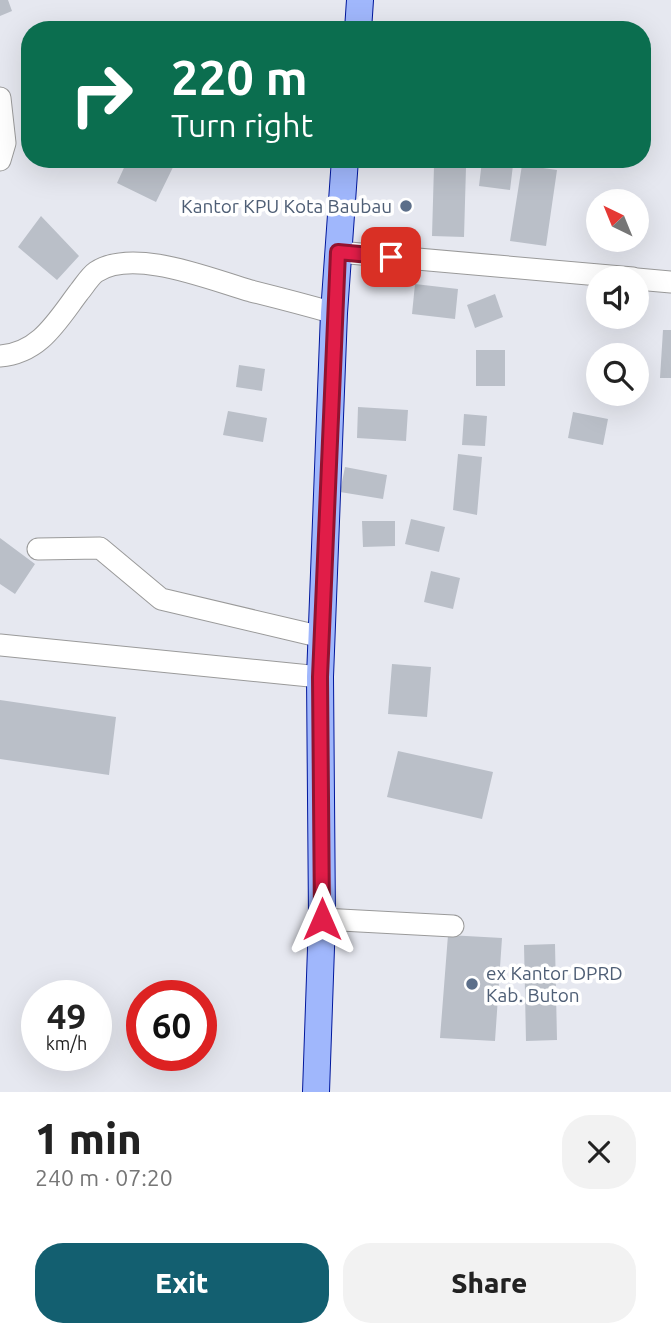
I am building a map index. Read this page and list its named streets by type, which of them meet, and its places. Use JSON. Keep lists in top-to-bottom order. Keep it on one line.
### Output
{"places":["Kantor KPU Kota Baubau","ex Kantor DPRD Kab. Buton"],"north":"top left","page":{"turn":["220 m","Turn right"],"speed":"49 km/h","limit":"60","heading":["1 min","240 m · 07:20"],"buttons":["Exit","Share"]}}
